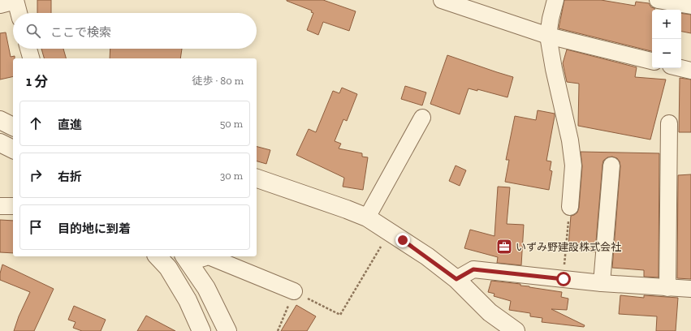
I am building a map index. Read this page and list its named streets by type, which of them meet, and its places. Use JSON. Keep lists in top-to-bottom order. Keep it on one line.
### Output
{"places":{"office":["いずみ野建設株式会社"]},"page":{"map_buttons":["+","−"],"search":"ここで検索","heading":["1 分","徒歩 · 80 m"],"list":[["直進","50 m"],["右折","30 m"],"目的地に到着"]}}
